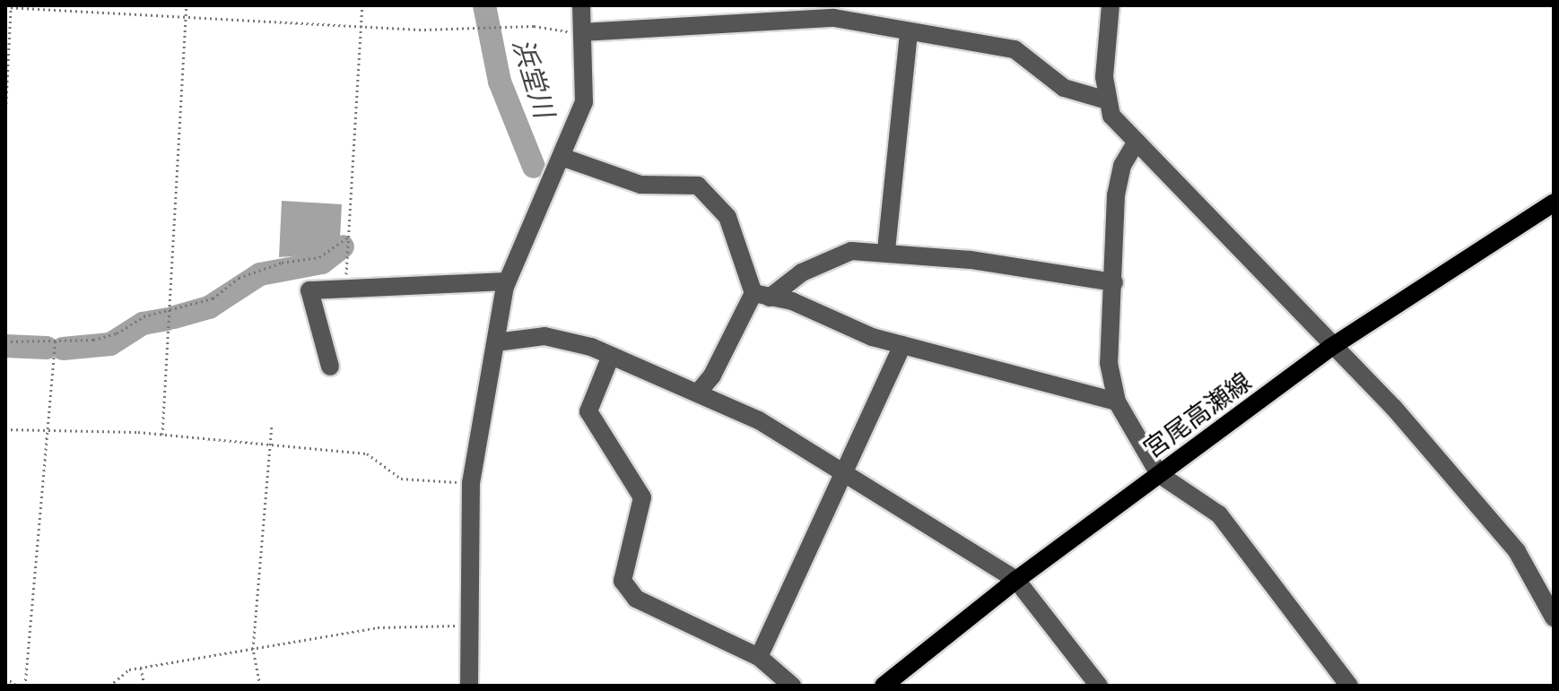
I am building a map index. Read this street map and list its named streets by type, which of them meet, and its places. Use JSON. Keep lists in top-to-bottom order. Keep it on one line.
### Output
{"streets":{"main road":["宮尾高瀬線"]},"water":["浜堂川"]}
